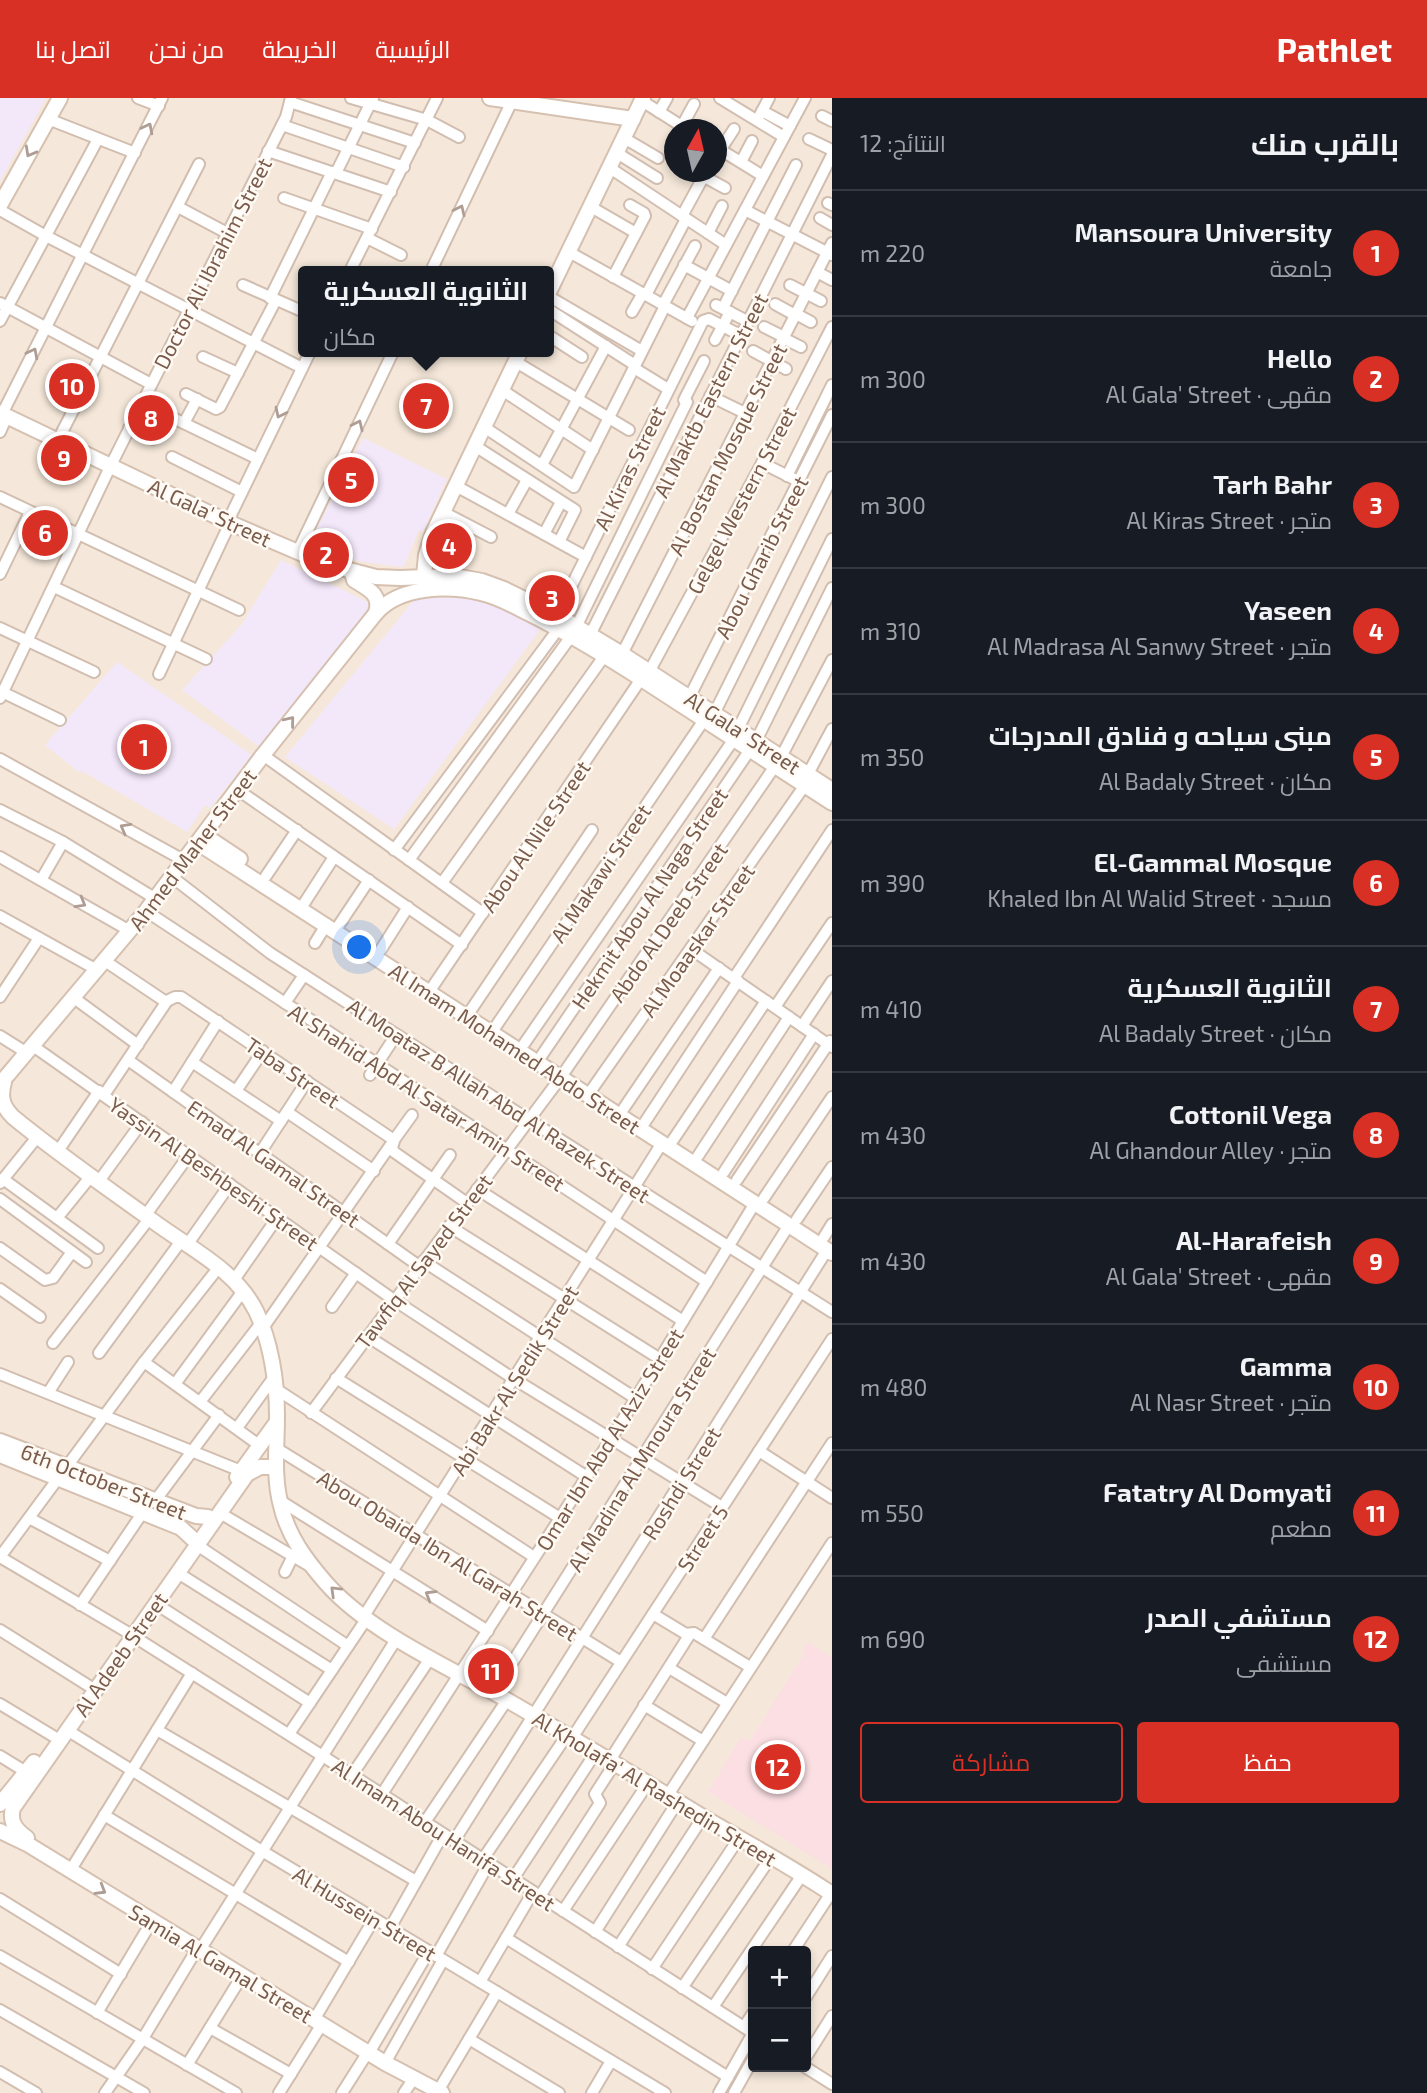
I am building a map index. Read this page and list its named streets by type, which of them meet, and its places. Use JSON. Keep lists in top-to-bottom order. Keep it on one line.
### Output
{"streets":{"main road":["Al Gala' Street","Ahmed Maher Street","Al Imam Mohamed Abdo Street","6th October Street","Al Adeeb Street","Al Kholafa' Al Rashedin Street","Samia Al Gamal Street"],"street":["Doctor Ali Ibrahim Street","Al Maktb Eastern Street","Al Bostan Mosque Street","Al Kiras Street","Gelgel Western Street","Abou Gharib Street","Abou Al Nile Street","Al Makawi Street","Hekmit Abou Al Naga Street","Abdo Al Deeb Street","Al Moaaskar Street","Taba Street","Al Shahid Abd Al Satar Amin Street","Al Moataz B Allah Abd Al Razek Street","Emad Al Gamal Street","Yassin Al Beshbeshi Street","Tawfiq Al Sayed Street","Abi Bakr Al Sedik Street","Omar Ibn Abd Al Aziz Street","Al Madina Al Mnoura Street","Roshdi Street","Street 5","Abou Obaida Ibn Al Garah Street","Al Imam Abou Hanifa Street","Al Hussein Street"]},"crossings":[["Doctor Ali Ibrahim Street","Al Gala' Street"],["Al Maktb Eastern Street","Al Gala' Street"],["Al Bostan Mosque Street","Al Gala' Street"],["Al Kiras Street","Al Gala' Street"],["Gelgel Western Street","Al Gala' Street"],["Gelgel Western Street","Abou Al Nile Street"],["Al Gala' Street","Abou Gharib Street"],["Al Gala' Street","Abou Al Nile Street"],["Al Gala' Street","Ahmed Maher Street"],["Al Gala' Street","Al Makawi Street"],["Al Gala' Street","Hekmit Abou Al Naga Street"],["Al Gala' Street","Abdo Al Deeb Street"],["Al Gala' Street","Al Moaaskar Street"],["Abou Al Nile Street","Al Imam Mohamed Abdo Street"],["Ahmed Maher Street","Al Imam Mohamed Abdo Street"],["Ahmed Maher Street","Taba Street"],["Ahmed Maher Street","Al Shahid Abd Al Satar Amin Street"],["Ahmed Maher Street","Al Moataz B Allah Abd Al Razek Street"],["Ahmed Maher Street","Yassin Al Beshbeshi Street"],["Ahmed Maher Street","Al Kholafa' Al Rashedin Street"],["Al Makawi Street","Al Imam Mohamed Abdo Street"],["Hekmit Abou Al Naga Street","Al Imam Mohamed Abdo Street"],["Abdo Al Deeb Street","Al Imam Mohamed Abdo Street"],["Abdo Al Deeb Street","Tawfiq Al Sayed Street"],["Al Moaaskar Street","Al Imam Mohamed Abdo Street"],["Al Imam Mohamed Abdo Street","Tawfiq Al Sayed Street"],["Al Imam Mohamed Abdo Street","Abi Bakr Al Sedik Street"],["Al Imam Mohamed Abdo Street","Omar Ibn Abd Al Aziz Street"],["Al Imam Mohamed Abdo Street","Al Madina Al Mnoura Street"],["Al Imam Mohamed Abdo Street","Roshdi Street"],["Taba Street","Tawfiq Al Sayed Street"],["Al Shahid Abd Al Satar Amin Street","Tawfiq Al Sayed Street"],["Al Shahid Abd Al Satar Amin Street","Abi Bakr Al Sedik Street"],["Al Shahid Abd Al Satar Amin Street","Omar Ibn Abd Al Aziz Street"],["Al Moataz B Allah Abd Al Razek Street","Tawfiq Al Sayed Street"],["Al Moataz B Allah Abd Al Razek Street","Abi Bakr Al Sedik Street"],["Al Moataz B Allah Abd Al Razek Street","Omar Ibn Abd Al Aziz Street"],["Al Moataz B Allah Abd Al Razek Street","Al Madina Al Mnoura Street"],["Al Moataz B Allah Abd Al Razek Street","Roshdi Street"],["Emad Al Gamal Street","Tawfiq Al Sayed Street"],["Emad Al Gamal Street","Abi Bakr Al Sedik Street"],["Emad Al Gamal Street","Omar Ibn Abd Al Aziz Street"],["Yassin Al Beshbeshi Street","Tawfiq Al Sayed Street"],["Yassin Al Beshbeshi Street","Abi Bakr Al Sedik Street"],["Yassin Al Beshbeshi Street","Omar Ibn Abd Al Aziz Street"],["Yassin Al Beshbeshi Street","Al Madina Al Mnoura Street"],["Yassin Al Beshbeshi Street","Roshdi Street"],["Yassin Al Beshbeshi Street","Street 5"],["Abi Bakr Al Sedik Street","Abou Obaida Ibn Al Garah Street"],["Abi Bakr Al Sedik Street","Al Kholafa' Al Rashedin Street"],["Abi Bakr Al Sedik Street","Al Imam Abou Hanifa Street"],["Omar Ibn Abd Al Aziz Street","Abou Obaida Ibn Al Garah Street"],["Omar Ibn Abd Al Aziz Street","Al Kholafa' Al Rashedin Street"],["Omar Ibn Abd Al Aziz Street","Al Imam Abou Hanifa Street"],["Al Madina Al Mnoura Street","Abou Obaida Ibn Al Garah Street"],["Al Madina Al Mnoura Street","Al Kholafa' Al Rashedin Street"],["6th October Street","Al Adeeb Street"],["Roshdi Street","Abou Obaida Ibn Al Garah Street"],["Roshdi Street","Al Kholafa' Al Rashedin Street"],["Roshdi Street","Al Imam Abou Hanifa Street"],["Street 5","Abou Obaida Ibn Al Garah Street"],["Street 5","Al Kholafa' Al Rashedin Street"],["Street 5","Al Imam Abou Hanifa Street"],["Street 5","Al Hussein Street"],["Abou Obaida Ibn Al Garah Street","Al Kholafa' Al Rashedin Street"],["Al Adeeb Street","Al Kholafa' Al Rashedin Street"],["Al Adeeb Street","Al Imam Abou Hanifa Street"],["Al Adeeb Street","Al Hussein Street"],["Al Adeeb Street","Samia Al Gamal Street"]],"north":"top","page":{"header":"Pathlet","nav":["الرئيسية","الخريطة","من نحن","اتصل بنا"],"heading":["بالقرب منك","النتائج: 12"],"list":[{"mark":"1","name":"Mansoura University","note":"جامعة","value":"220 m"},{"mark":"2","name":"Hello","note":"مقهى · Al Gala' Street","value":"300 m"},{"mark":"3","name":"Tarh Bahr","note":"متجر · Al Kiras Street","value":"300 m"},{"mark":"4","name":"Yaseen","note":"متجر · Al Madrasa Al Sanwy Street","value":"310 m"},{"mark":"5","name":"مبنى سياحه و فنادق المدرجات","note":"مكان · Al Badaly Street","value":"350 m"},{"mark":"6","name":"El-Gammal Mosque","note":"مسجد · Khaled Ibn Al Walid Street","value":"390 m"},{"mark":"7","name":"الثانوية العسكرية","note":"مكان · Al Badaly Street","value":"410 m"},{"mark":"8","name":"Cottonil Vega","note":"متجر · Al Ghandour Alley","value":"430 m"},{"mark":"9","name":"Al-Harafeish","note":"مقهى · Al Gala' Street","value":"430 m"},{"mark":"10","name":"Gamma","note":"متجر · Al Nasr Street","value":"480 m"},{"mark":"11","name":"Fatatry Al Domyati","note":"مطعم","value":"550 m"},{"mark":"12","name":"مستشفي الصدر","note":"مستشفى","value":"690 m"}],"popup":["الثانوية العسكرية","مكان"],"pins":["10","7","8","9","5","6","4","2","3","1","11","12"],"buttons":["حفظ","مشاركة"],"map_buttons":["+","−"]}}
